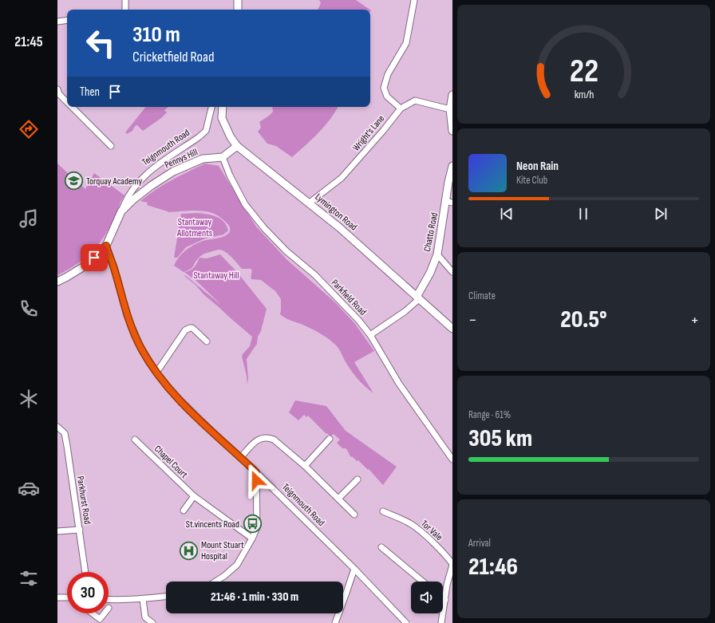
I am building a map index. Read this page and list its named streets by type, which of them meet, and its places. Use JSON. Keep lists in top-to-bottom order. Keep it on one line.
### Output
{"streets":{"street":["Wright's Lane","Teignmouth Road","Pennys Hill","Lymington Road","Chatto Road","Parkfield Road","Chapel Court","Parkhurst Road","Tor Vale"]},"crossings":[["Wright's Lane","Lymington Road"],["Teignmouth Road","Pennys Hill"],["Pennys Hill","Parkfield Road"],["Lymington Road","Chatto Road"]],"parks":["Stantaway Allotments","Stantaway Hill"],"places":{"school or university":["Torquay Academy"],"bus stop":["St.vincents Road"],"hospital":["Mount Stuart Hospital"]},"page":{"tabs":"21:45","turn":["310 m","Cricketfield Road"],"then":"Then","song":["Neon Rain","Kite Club"],"tile":["Climate",["Range · 61%","305 km"],["Arrival","21:46"]],"heat":["−","20.5°","+"],"limit":"30","trip":"21:46 · 1 min · 330 m","gauge":["22","km/h"]}}
